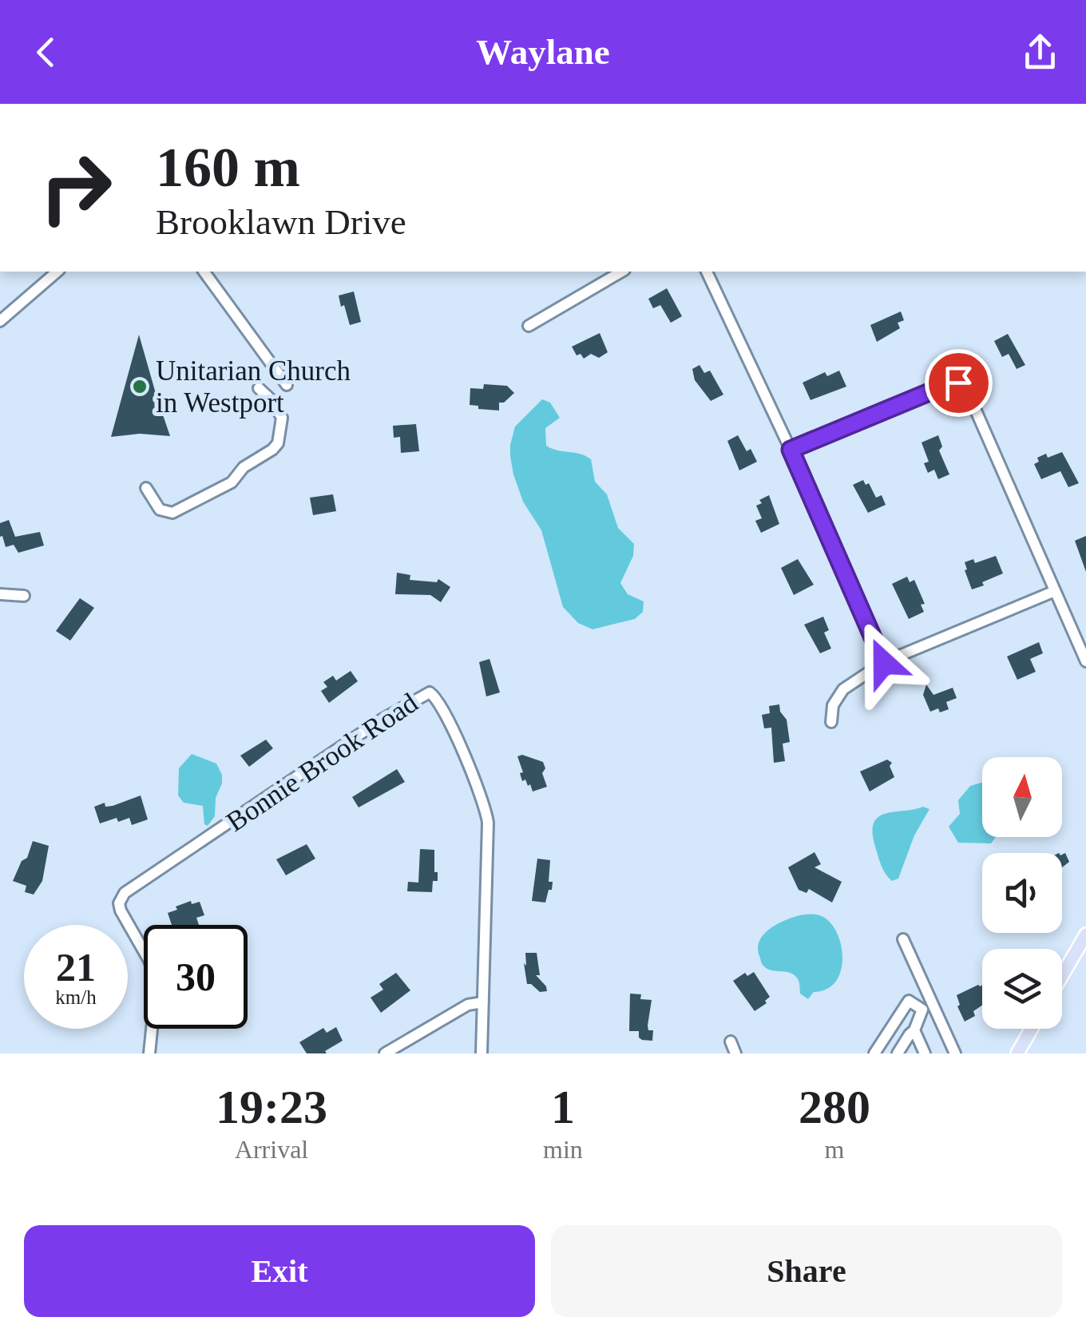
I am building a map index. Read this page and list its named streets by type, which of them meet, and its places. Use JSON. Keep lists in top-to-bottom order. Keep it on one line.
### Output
{"streets":{"street":["Bonnie Brook Road"]},"places":["Unitarian Church in Westport"],"north":"top","page":{"header":"Waylane","turn":["160 m","Brooklawn Drive"],"speed":"21 km/h","limit":"30","eta":["19:23","Arrival","1","min","280","m"],"buttons":["Exit","Share"]}}
